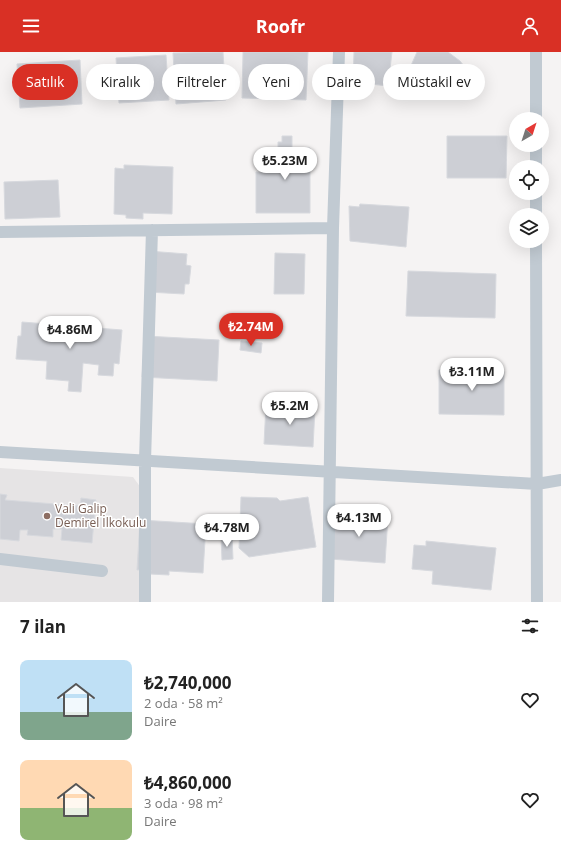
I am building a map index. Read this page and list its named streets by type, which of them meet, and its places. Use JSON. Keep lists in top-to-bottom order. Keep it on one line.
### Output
{"places":["Vali Galip Demirel İlkokulu"],"north":"top right","page":{"header":"Roofr","chip":["Satılık","Kiralık","Filtreler","Yeni","Daire","Müstakil ev"],"price":["₺5.23M","₺2.74M","₺4.86M","₺3.11M","₺5.2M","₺4.13M","₺4.78M"],"heading":"7 ilan","list":[{"name":"₺2,740,000","note":"2 oda · 58 m² · Daire"},{"name":"₺4,860,000","note":"3 oda · 98 m² · Daire"}]}}
